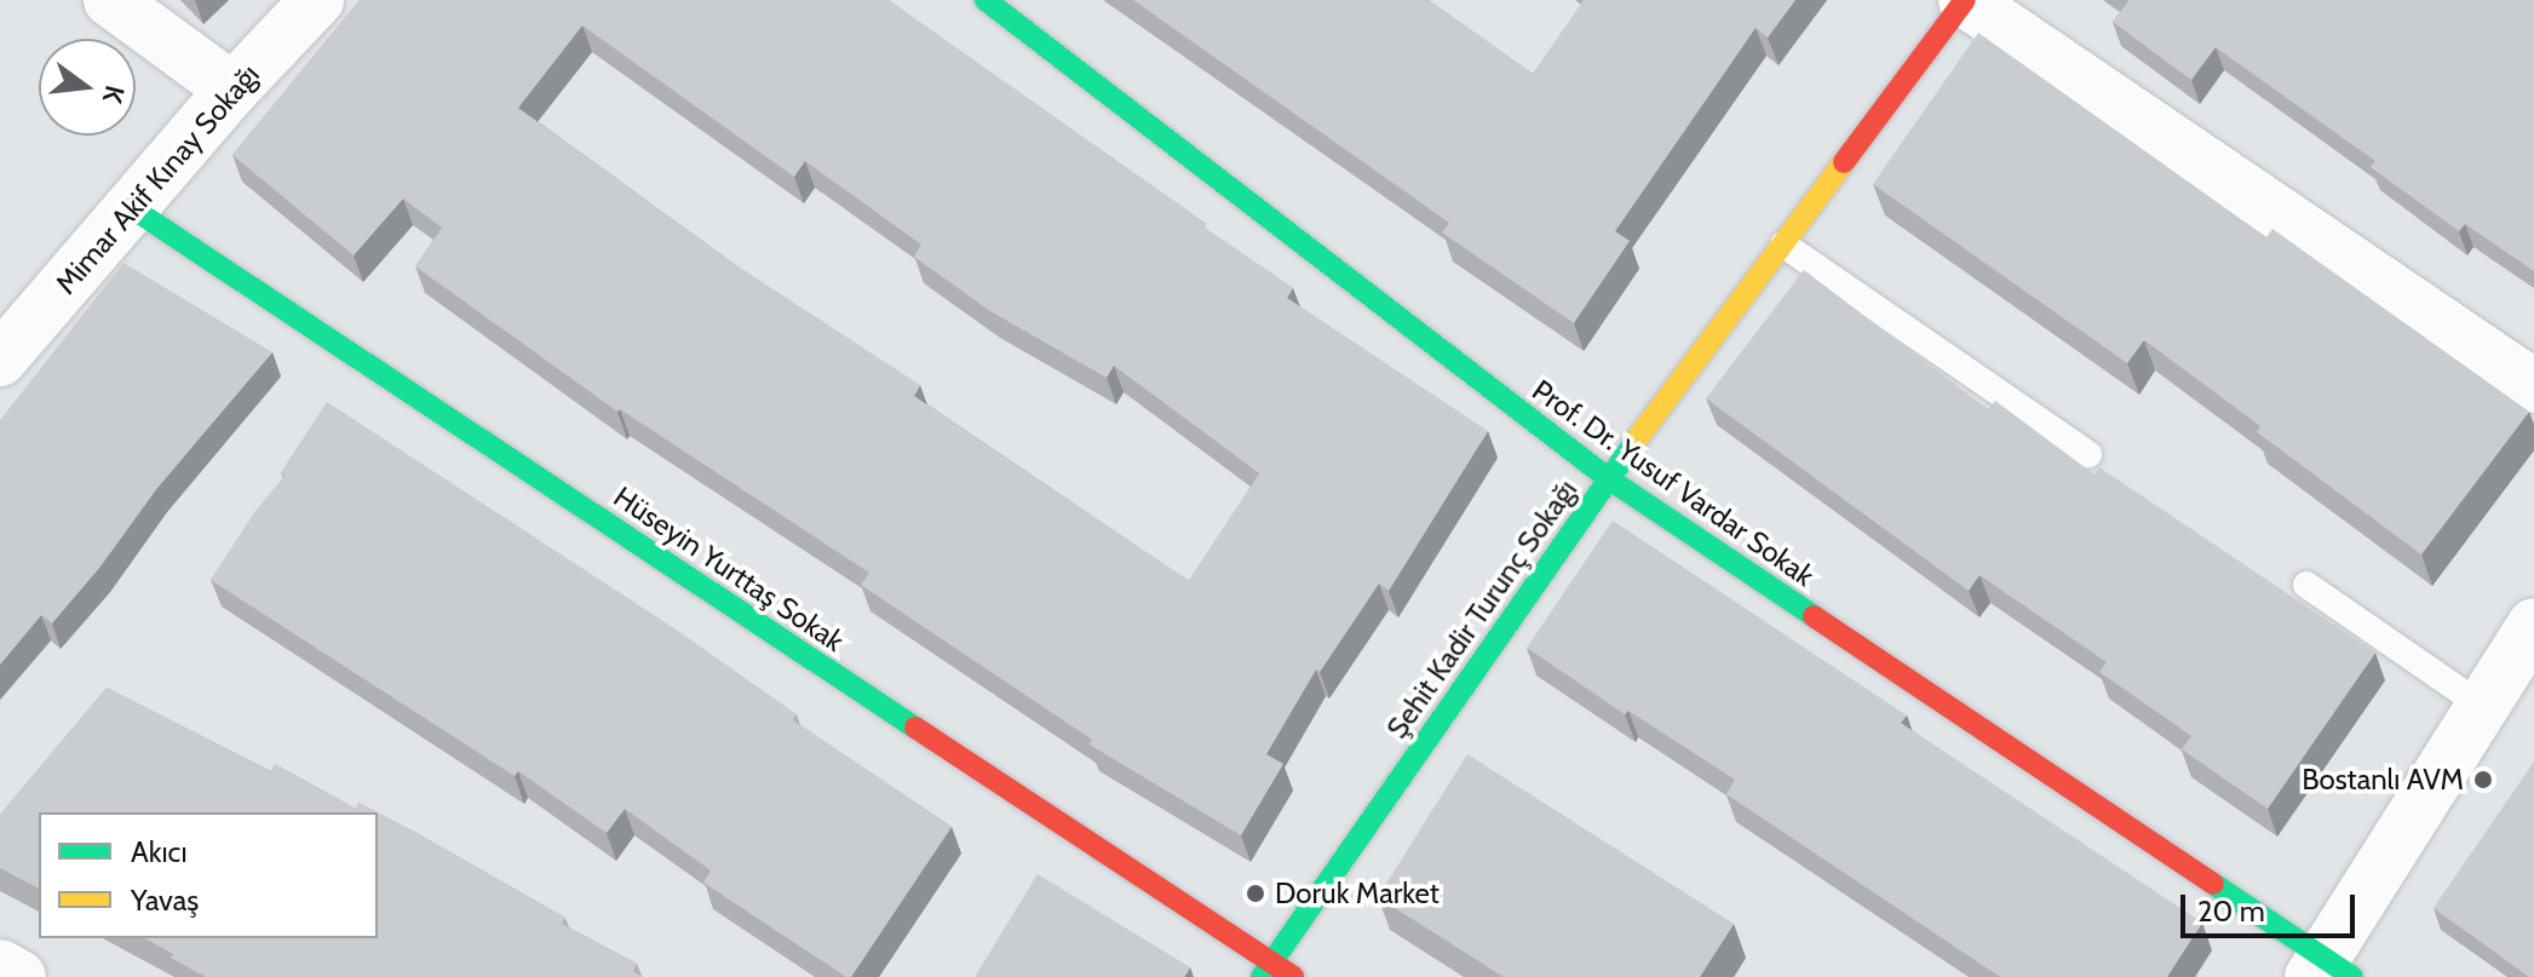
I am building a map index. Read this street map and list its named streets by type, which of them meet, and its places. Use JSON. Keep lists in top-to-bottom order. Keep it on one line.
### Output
{"streets":{"street":["Mimar Akif Kınay Sokağı","Prof. Dr. Yusuf Vardar Sokak","Hüseyin Yurttaş Sokak","Şehit Kadir Turunç Sokağı"]},"crossings":[["Mimar Akif Kınay Sokağı","Hüseyin Yurttaş Sokak"],["Prof. Dr. Yusuf Vardar Sokak","Şehit Kadir Turunç Sokağı"],["Hüseyin Yurttaş Sokak","Şehit Kadir Turunç Sokağı"]],"places":["Bostanlı AVM","Doruk Market"],"legend":["Akıcı","Yavaş"],"scale_bar":"20 m","north":"right"}
